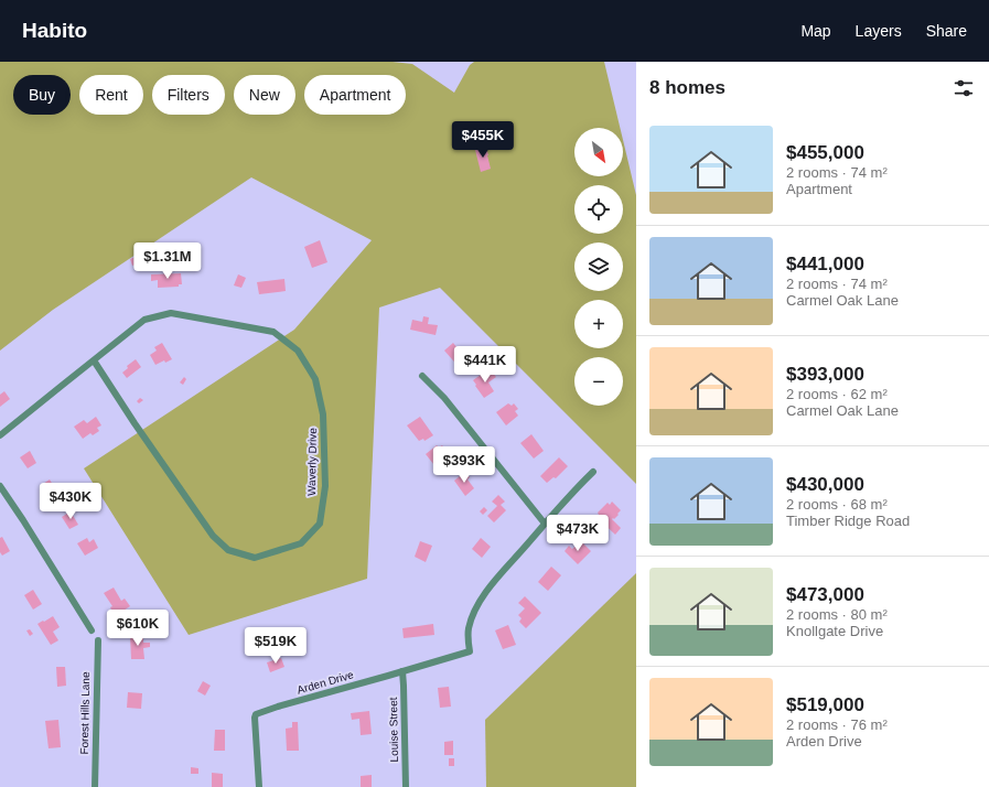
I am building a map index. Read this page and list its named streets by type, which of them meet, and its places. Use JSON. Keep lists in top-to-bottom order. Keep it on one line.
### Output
{"streets":{"street":["Waverly Drive","Arden Drive","Forest Hills Lane","Louise Street"]},"crossings":[["Arden Drive","Louise Street"]],"north":"bottom right","page":{"header":"Habito","nav":["Map","Layers","Share"],"heading":"8 homes","chip":["Buy","Rent","Filters","New","Apartment"],"list":[{"name":"$455,000","note":"2 rooms · 74 m² · Apartment"},{"name":"$441,000","note":"2 rooms · 74 m² · Carmel Oak Lane"},{"name":"$393,000","note":"2 rooms · 62 m² · Carmel Oak Lane"},{"name":"$430,000","note":"2 rooms · 68 m² · Timber Ridge Road"},{"name":"$473,000","note":"2 rooms · 80 m² · Knollgate Drive"},{"name":"$519,000","note":"2 rooms · 76 m² · Arden Drive"}],"price":["$455K","$1.31M","$441K","$393K","$430K","$473K","$610K","$519K"],"map_buttons":["+","−"]}}
